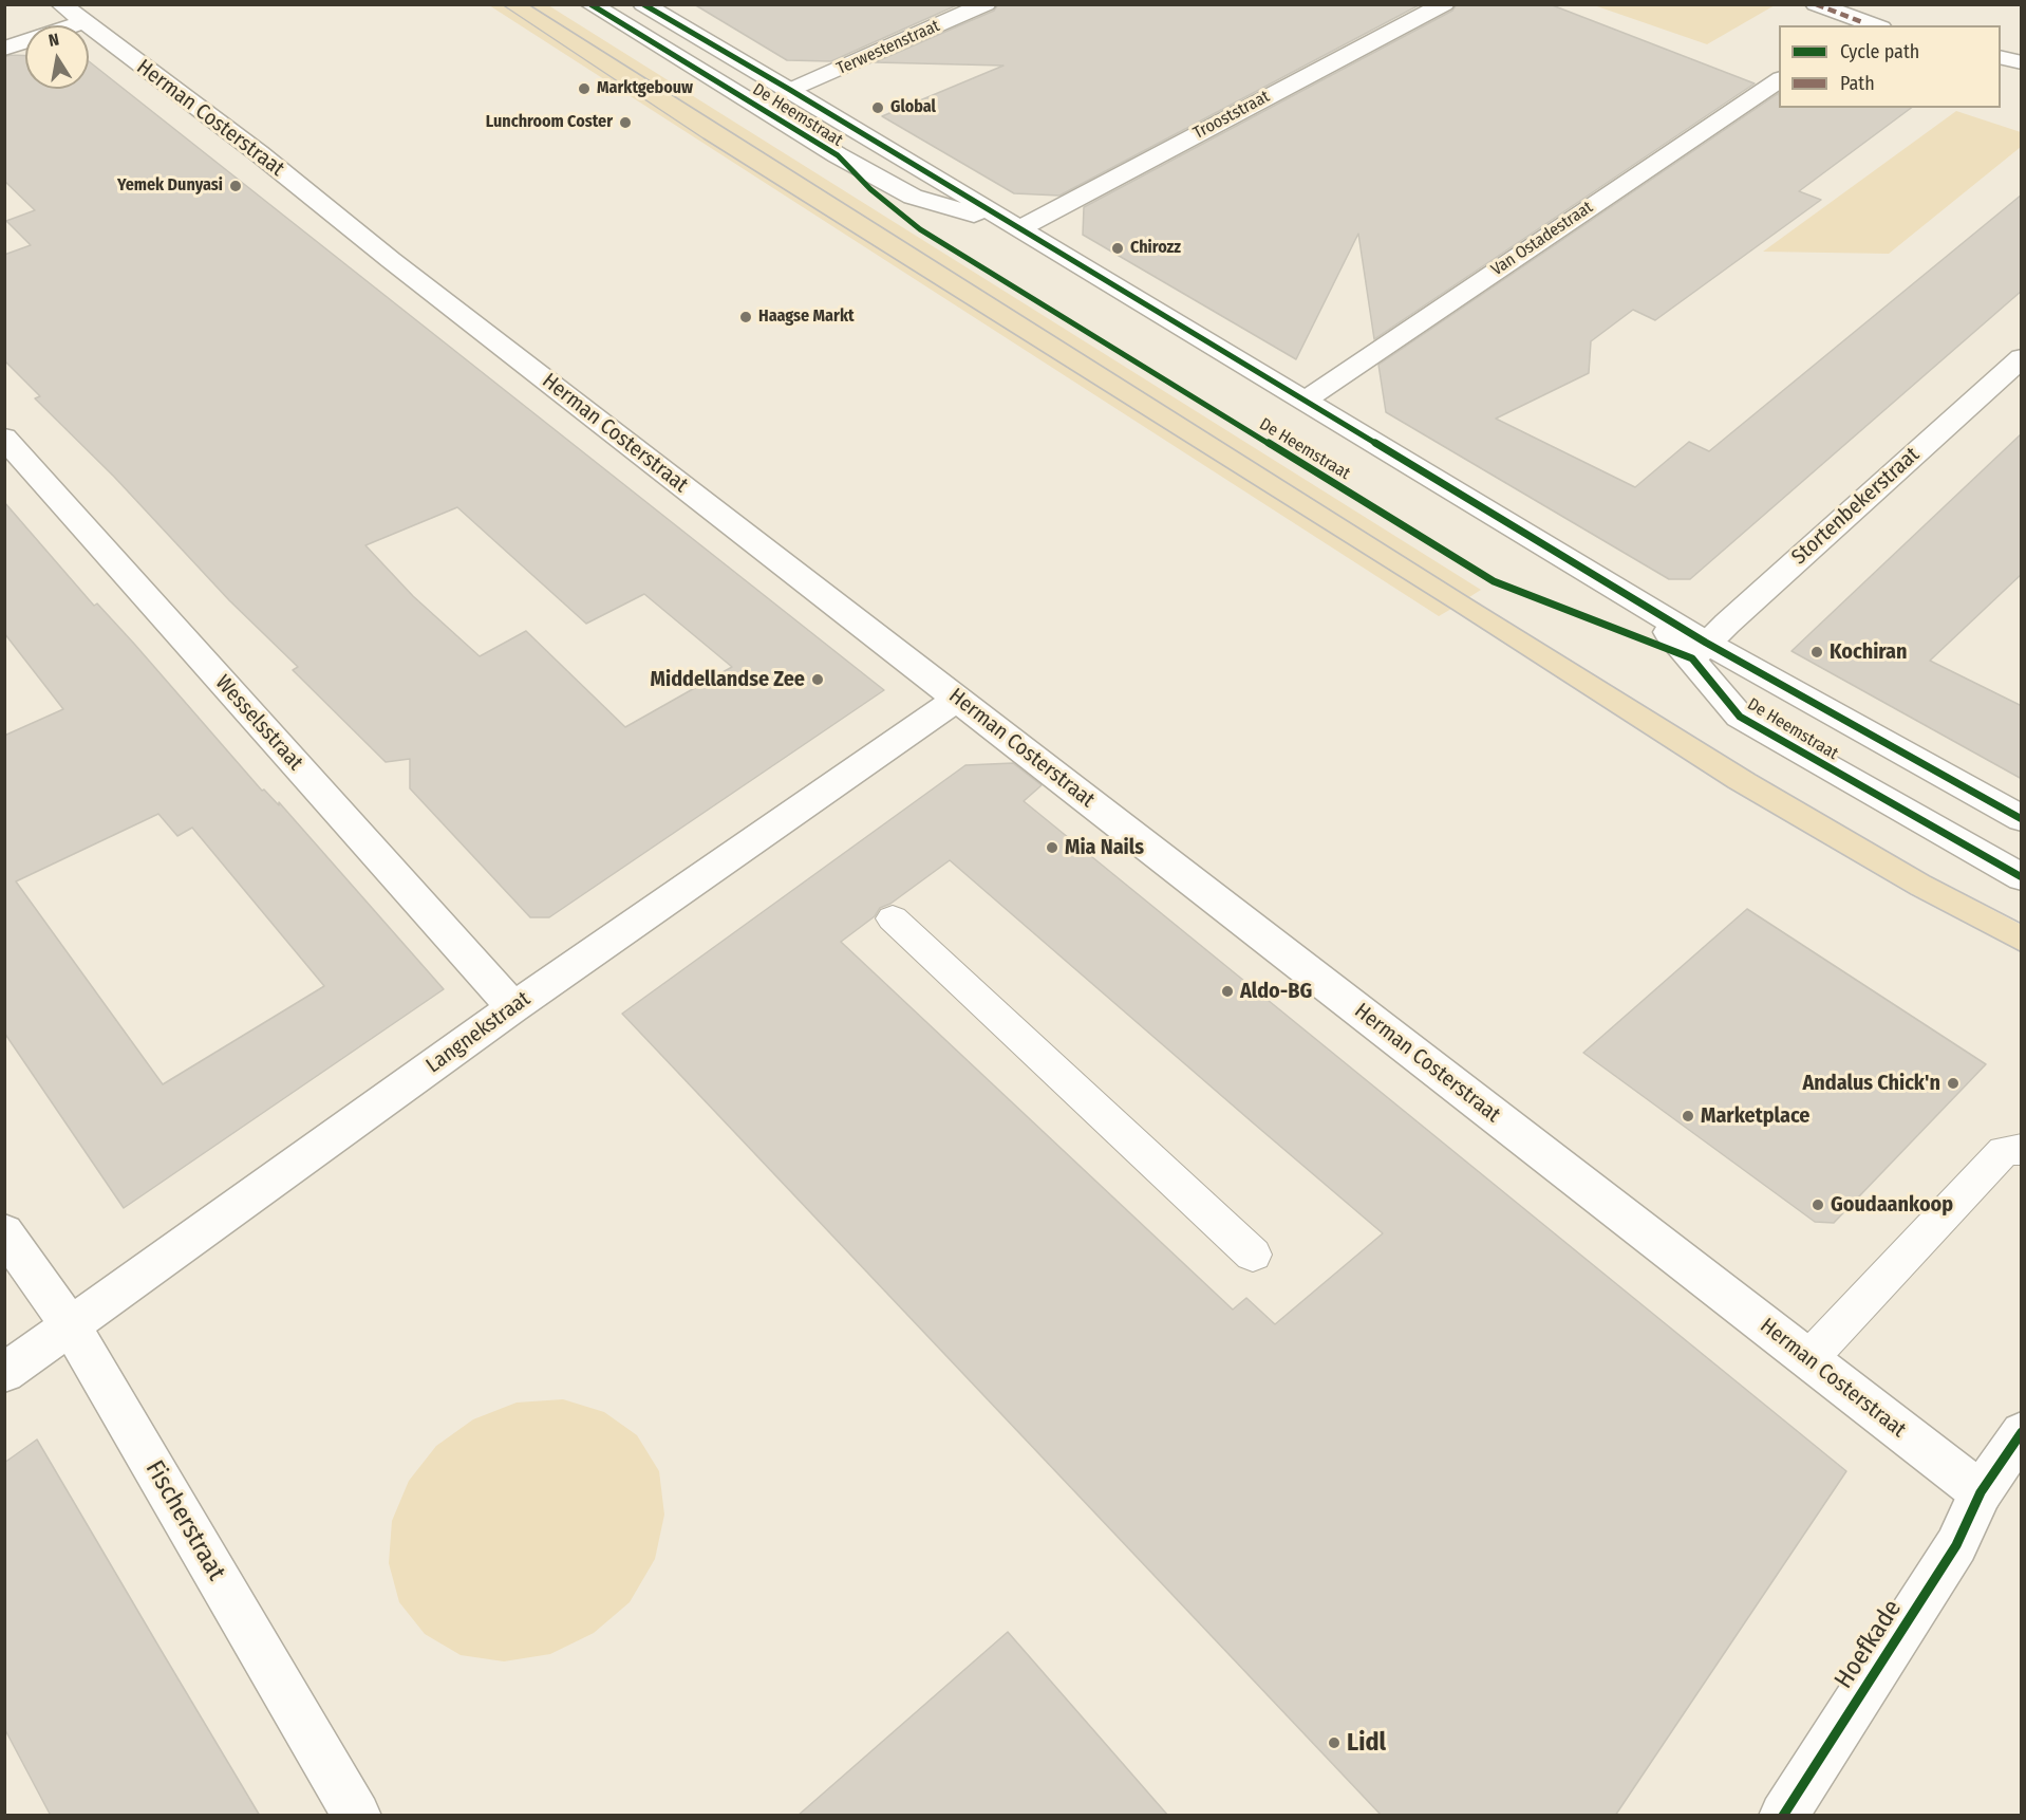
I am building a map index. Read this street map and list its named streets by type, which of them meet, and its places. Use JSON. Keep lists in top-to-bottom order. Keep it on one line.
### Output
{"streets":{"street":["Terwestenstraat","De Heemstraat","Trooststraat","Herman Costerstraat","Van Ostadestraat","Stortenbekerstraat","Wesselsstraat","Langnekstraat","Fischerstraat","Hoefkade"]},"crossings":[["Terwestenstraat","De Heemstraat"],["De Heemstraat","Trooststraat"],["De Heemstraat","Van Ostadestraat"],["De Heemstraat","Stortenbekerstraat"],["Herman Costerstraat","Langnekstraat"],["Herman Costerstraat","Hoefkade"],["Wesselsstraat","Langnekstraat"],["Langnekstraat","Fischerstraat"]],"places":["Marktgebouw","Global","Lunchroom Coster","Yemek Dunyasi","Chirozz","Haagse Markt","Kochiran","Middellandse Zee","Mia Nails","Aldo-BG","Andalus Chick'n","Marketplace","Goudaankoop","Lidl"],"legend":["Cycle path","Path"],"north":"top"}
